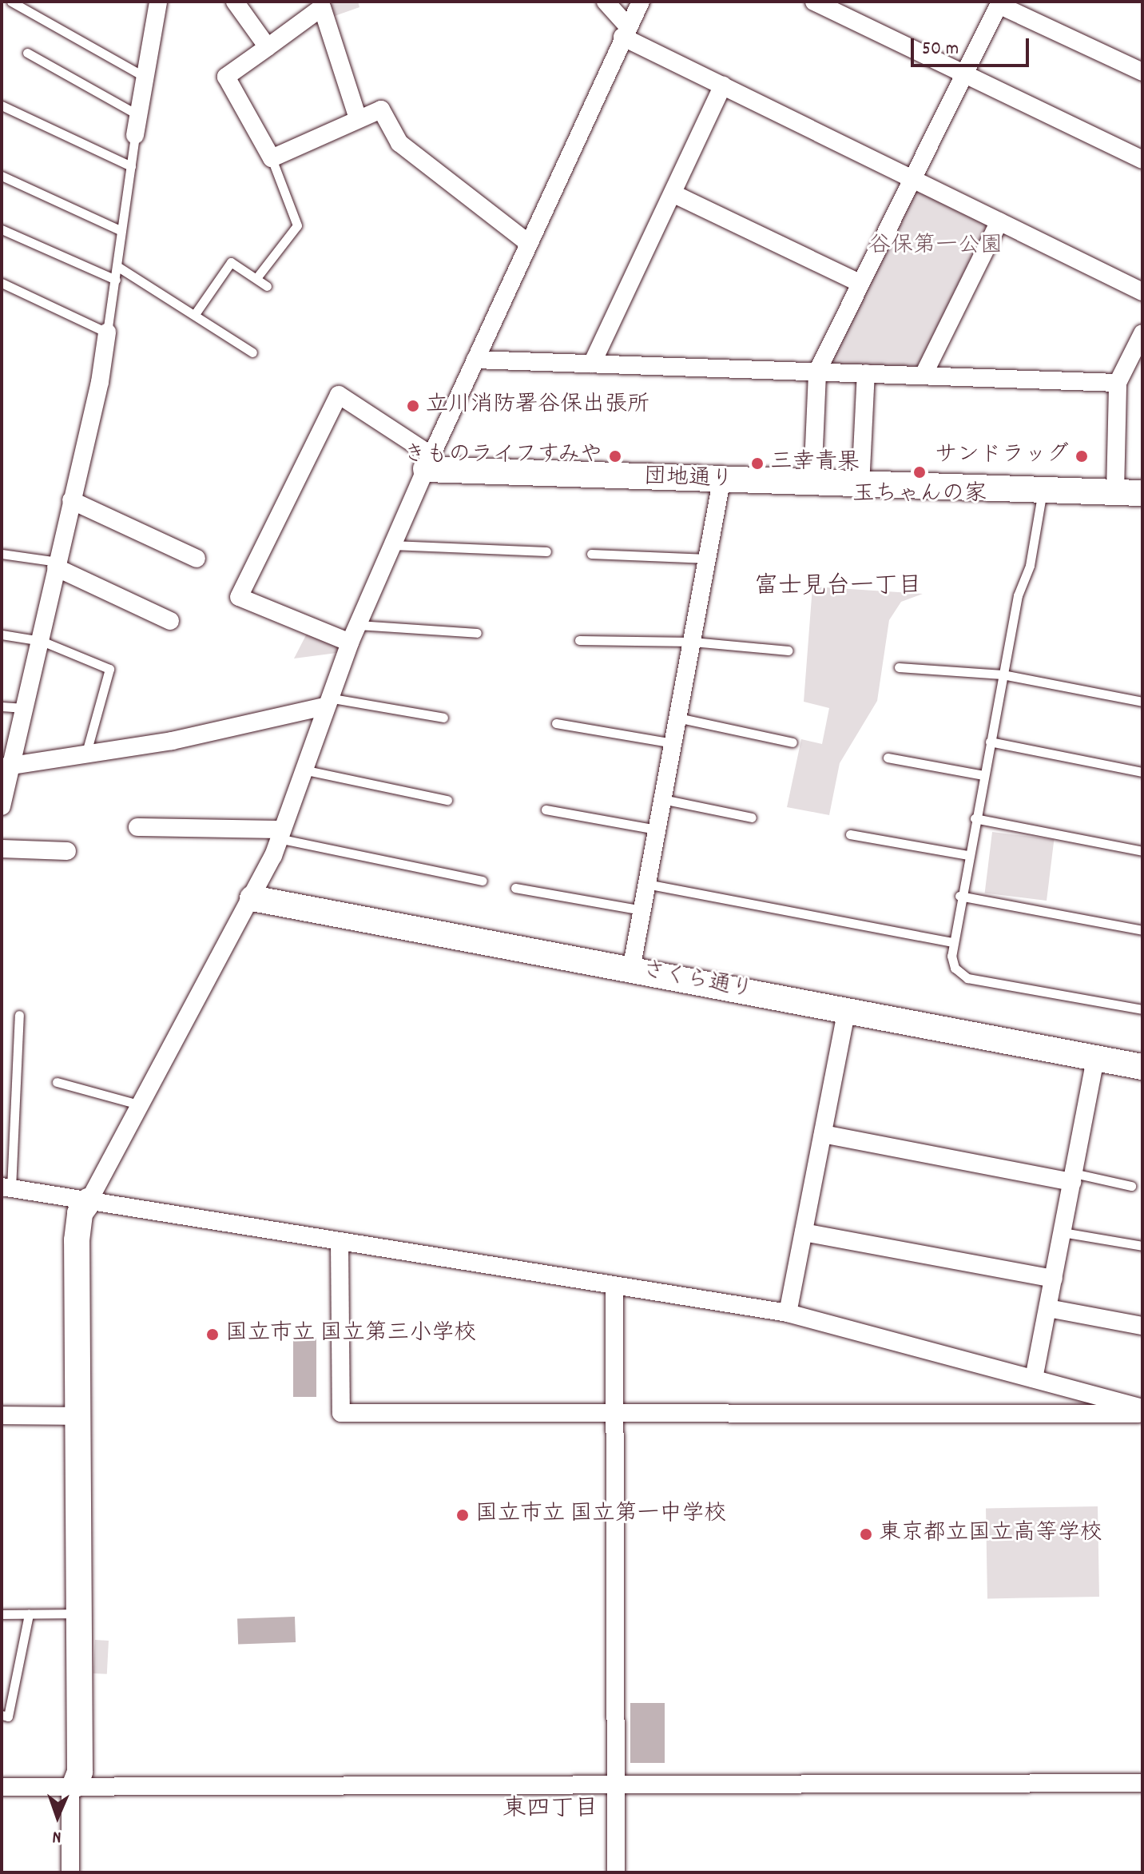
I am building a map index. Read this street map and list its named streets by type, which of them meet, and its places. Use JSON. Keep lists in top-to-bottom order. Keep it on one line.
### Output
{"streets":{"street":["団地通り","さくら通り"]},"districts":["富士見台一丁目","東四丁目"],"parks":["谷保第一公園"],"places":["立川消防署谷保出張所","きものライフすみや","サンドラッグ","三幸青果","玉ちゃんの家","国立市立 国立第三小学校","国立市立 国立第一中学校","東京都立国立高等学校"],"scale_bar":"50 m","north":"bottom"}
